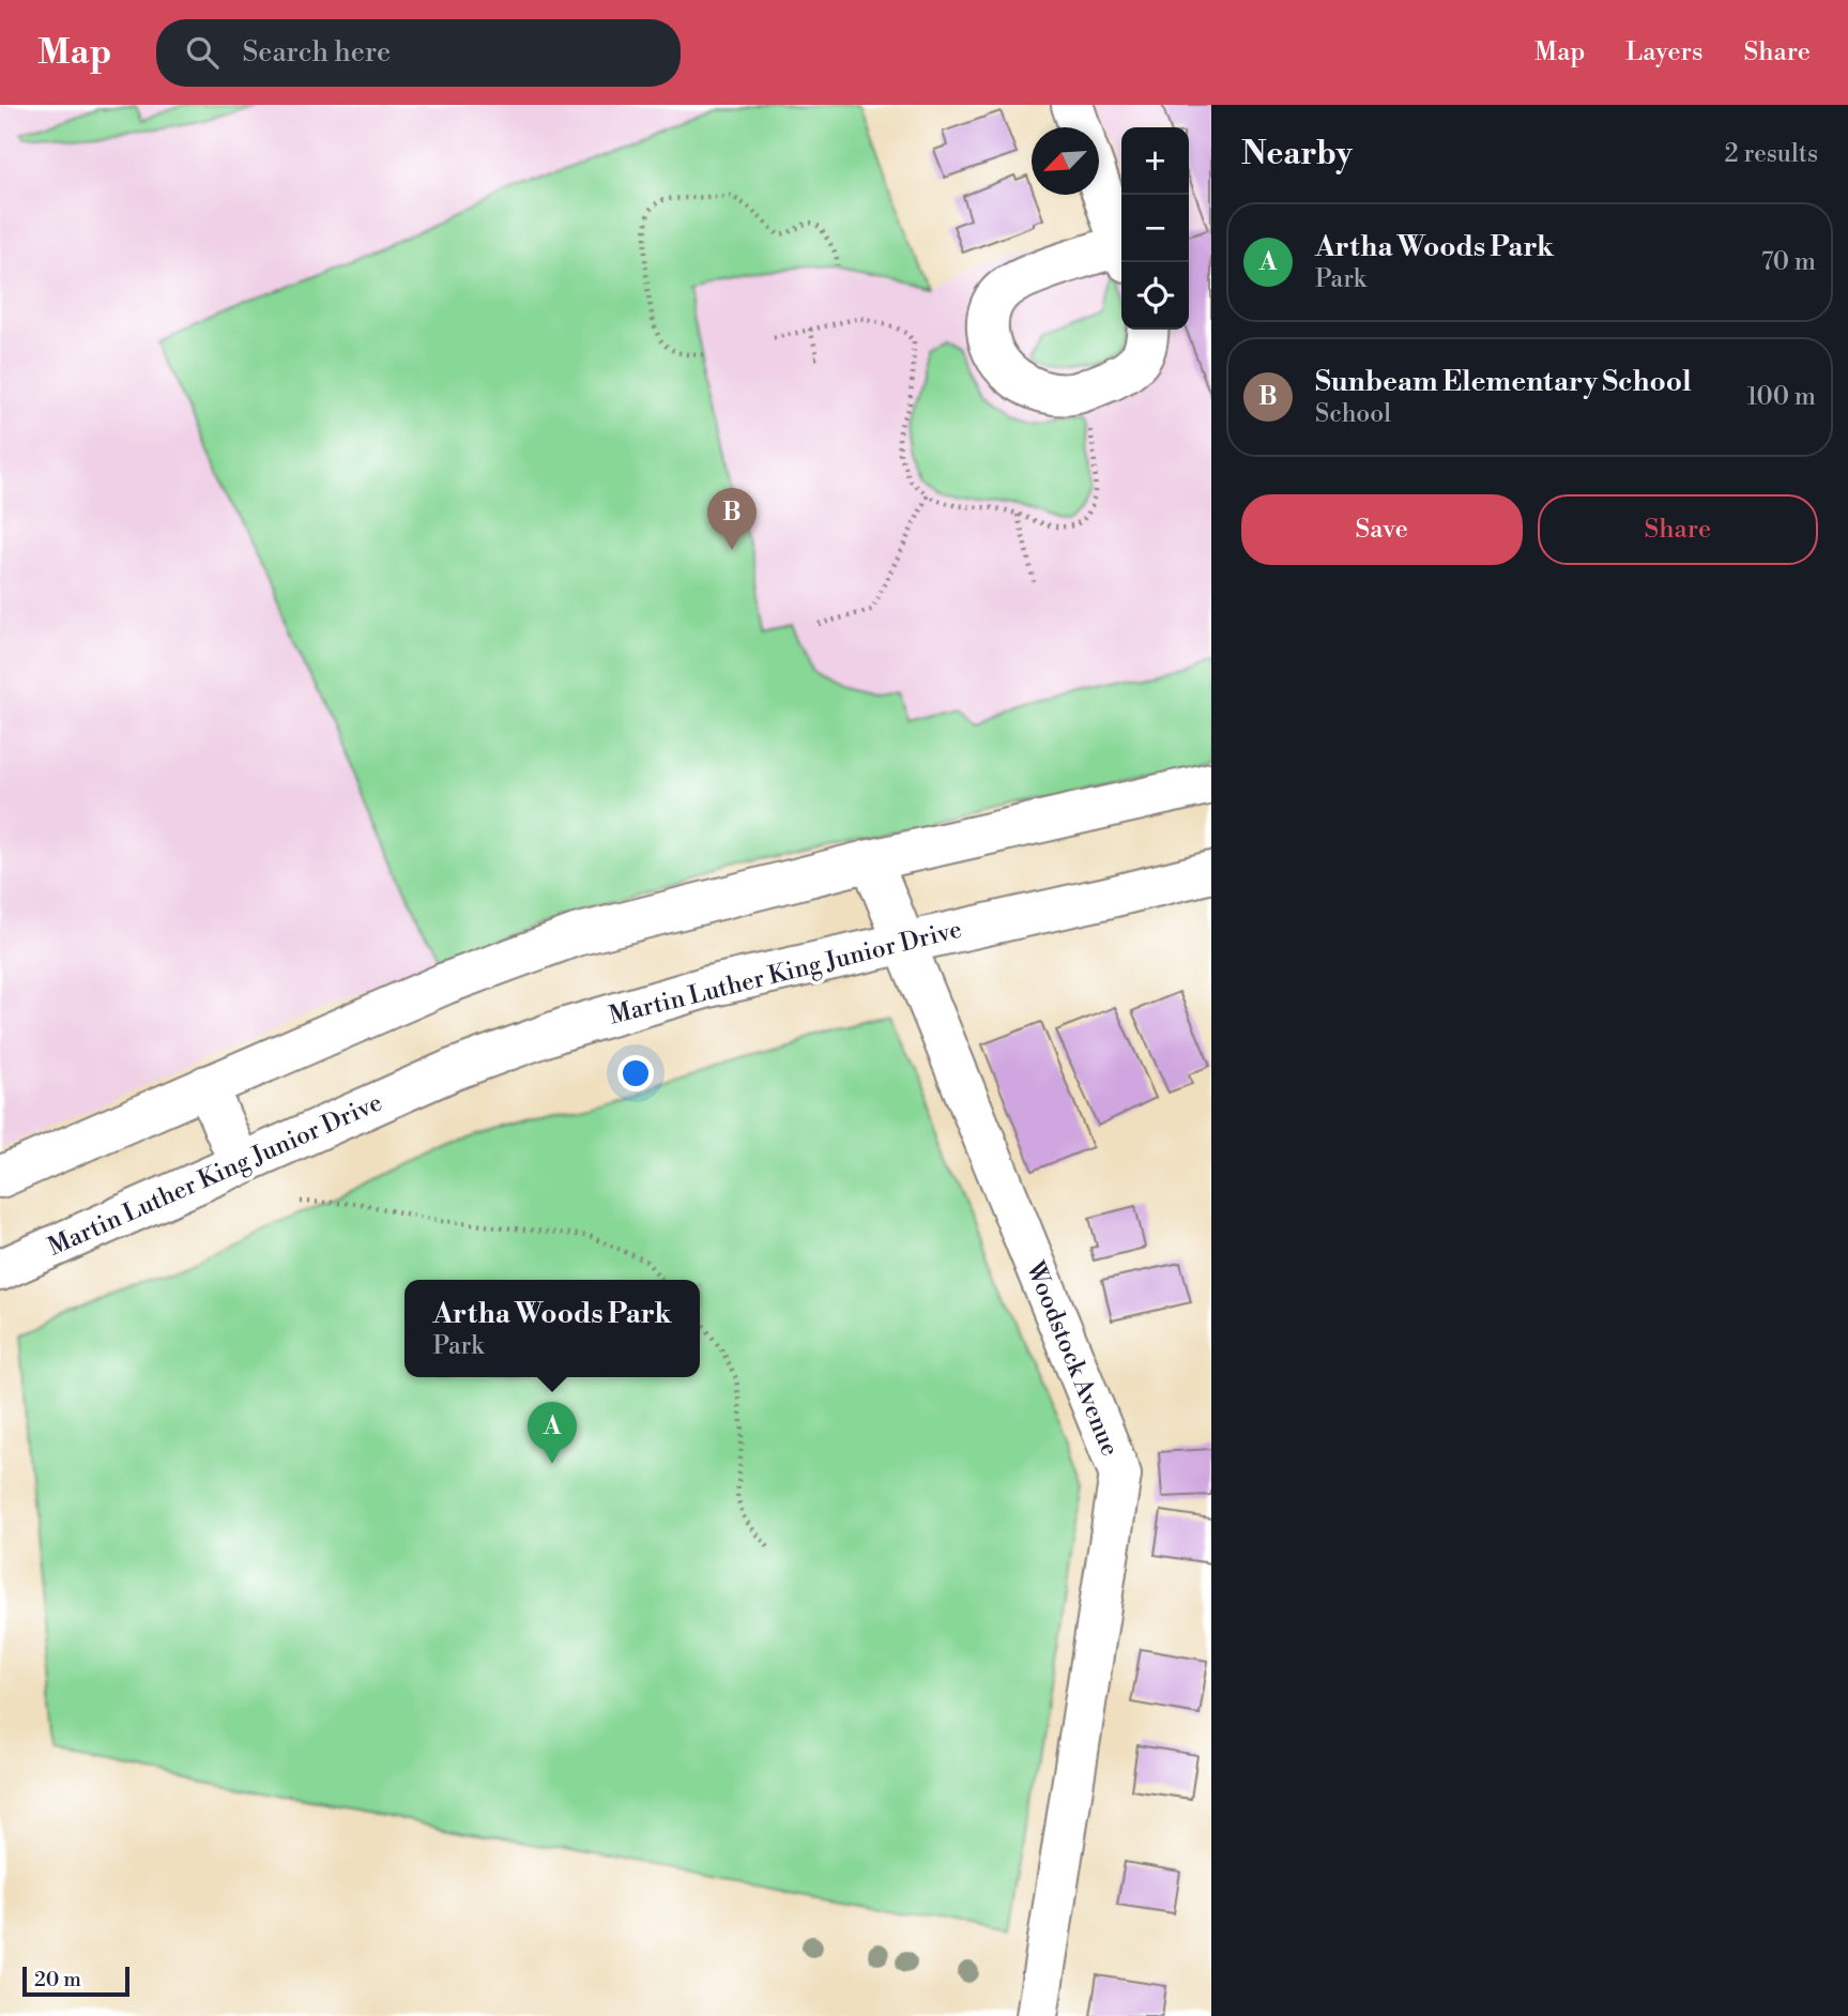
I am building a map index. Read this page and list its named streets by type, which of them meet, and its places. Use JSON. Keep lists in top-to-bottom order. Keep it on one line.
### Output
{"streets":{"main road":["Martin Luther King Junior Drive","Woodstock Avenue"]},"crossings":[["Martin Luther King Junior Drive","Woodstock Avenue"]],"scale_bar":"20 m","north":"bottom left","page":{"header":"Map","search":"Search here","nav":["Map","Layers","Share"],"heading":["Nearby","2 results"],"map_buttons":["+","−"],"list":[{"mark":"A","name":"Artha Woods Park","note":"Park","value":"70 m"},{"mark":"B","name":"Sunbeam Elementary School","note":"School","value":"100 m"}],"buttons":["Save","Share"],"pins":["B","A"],"popup":["Artha Woods Park","Park"],"scale":"20 m"}}
